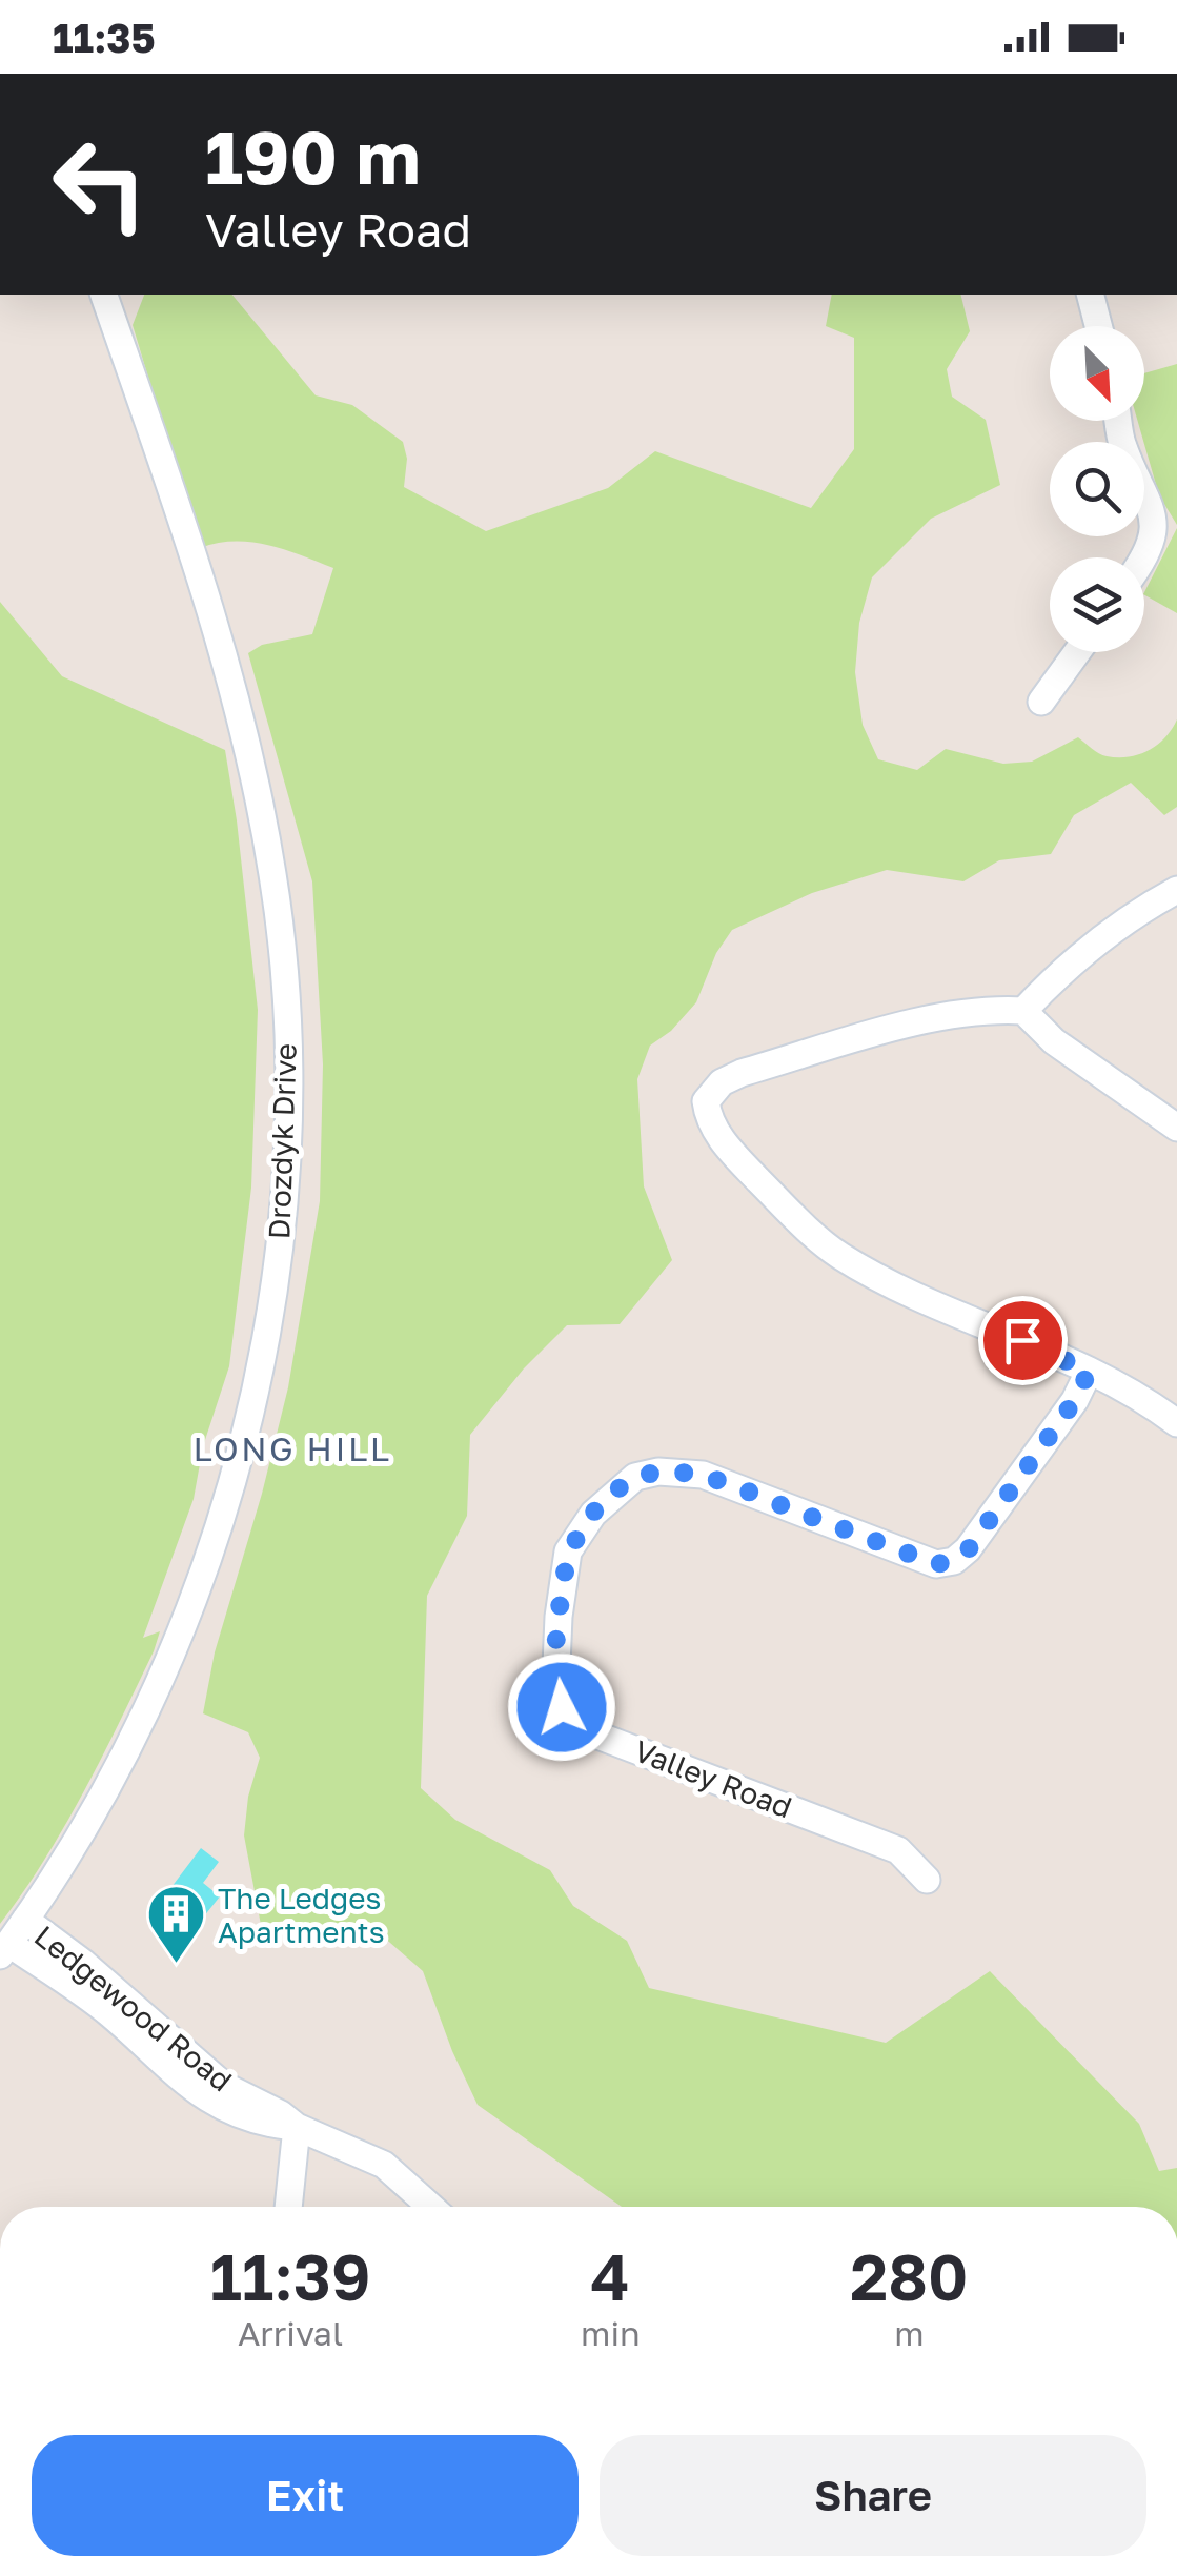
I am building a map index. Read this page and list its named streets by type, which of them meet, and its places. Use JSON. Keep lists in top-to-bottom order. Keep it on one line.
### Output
{"streets":{"street":["Drozdyk Drive","Valley Road","Ledgewood Road"]},"crossings":[["Drozdyk Drive","Ledgewood Road"]],"districts":["LONG HILL"],"places":{"building":["The Ledges Apartments"]},"north":"bottom right","page":{"status":"11:35","turn":["190 m","Valley Road"],"eta":["11:39","Arrival","4","min","280","m"],"buttons":["Exit","Share"]}}
